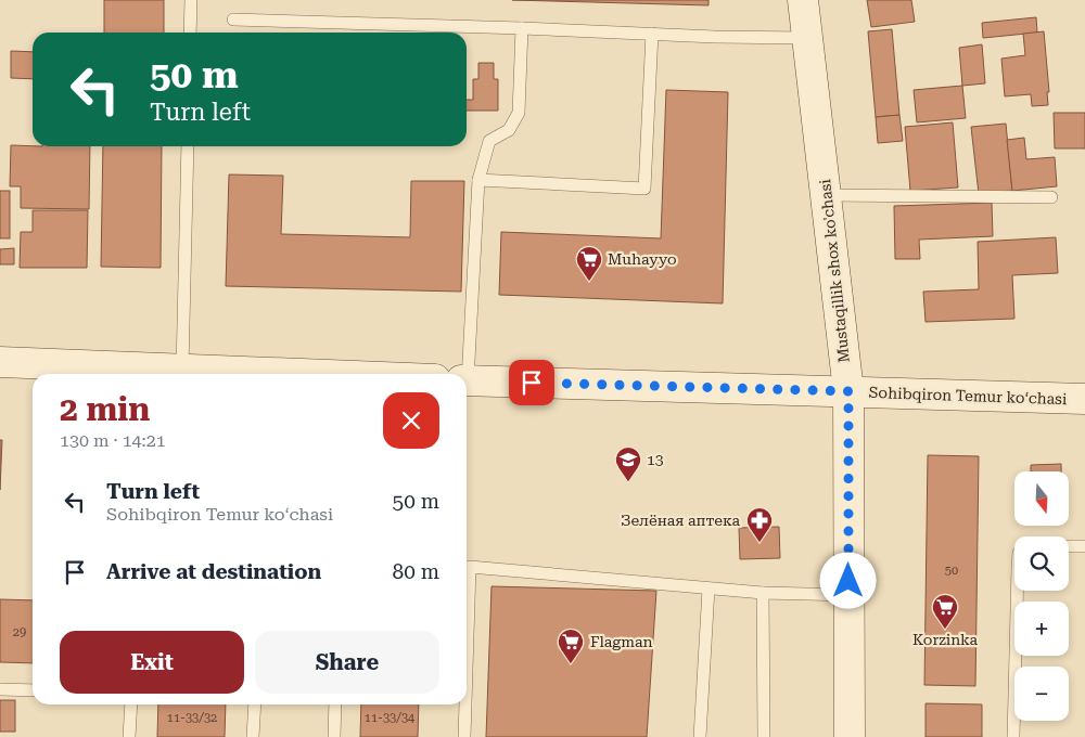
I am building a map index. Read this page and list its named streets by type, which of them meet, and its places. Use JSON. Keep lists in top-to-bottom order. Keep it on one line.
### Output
{"streets":{"main road":["Mustaqillik shox ko'chasi","Sohibqiron Temur koʻchasi"]},"crossings":[["Mustaqillik shox ko'chasi","Sohibqiron Temur koʻchasi"]],"places":{"supermarket":["Muhayyo","Korzinka","Flagman"],"school or university":["13"],"pharmacy":["Зелёная аптека"]},"house_numbers":["50","29","11-33/32","11-33/34"],"north":"bottom","page":{"turn":["50 m","Turn left"],"heading":["2 min","130 m · 14:21"],"list":[{"name":"Turn left","note":"Sohibqiron Temur koʻchasi","value":"50 m"},{"name":"Arrive at destination","value":"80 m"}],"map_buttons":["+","−"],"buttons":["Exit","Share"]}}
